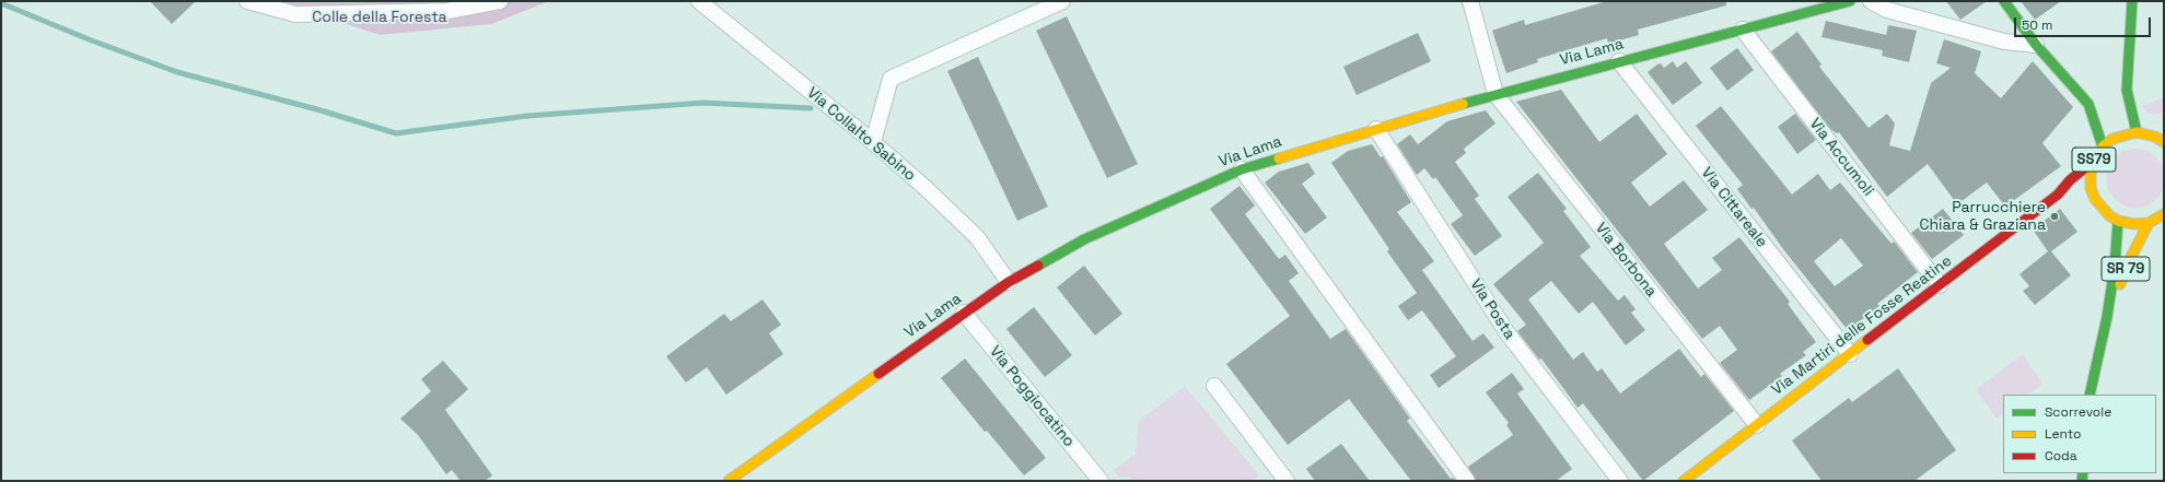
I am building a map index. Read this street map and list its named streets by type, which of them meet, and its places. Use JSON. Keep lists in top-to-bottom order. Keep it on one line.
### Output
{"streets":{"main road":["Via Lama","SS79","SR 79","Via Martiri delle Fosse Reatine"],"street":["Via Collalto Sabino","Via Accumoli","Via Cittareale","Via Borbona","Via Posta","Via Poggiocatino"]},"crossings":[["Via Lama","Via Collalto Sabino"],["Via Lama","Via Accumoli"],["Via Lama","Via Cittareale"],["Via Lama","Via Borbona"],["Via Lama","Via Posta"],["Via Lama","Via Poggiocatino"],["Via Accumoli","Via Martiri delle Fosse Reatine"],["SS79","SR 79"],["SS79","Via Martiri delle Fosse Reatine"],["Via Cittareale","Via Martiri delle Fosse Reatine"],["Via Borbona","Via Martiri delle Fosse Reatine"]],"parks":["Colle della Foresta"],"places":["Parrucchiere Chiara & Graziana"],"legend":["Scorrevole","Lento","Coda"],"scale_bar":"50 m"}
